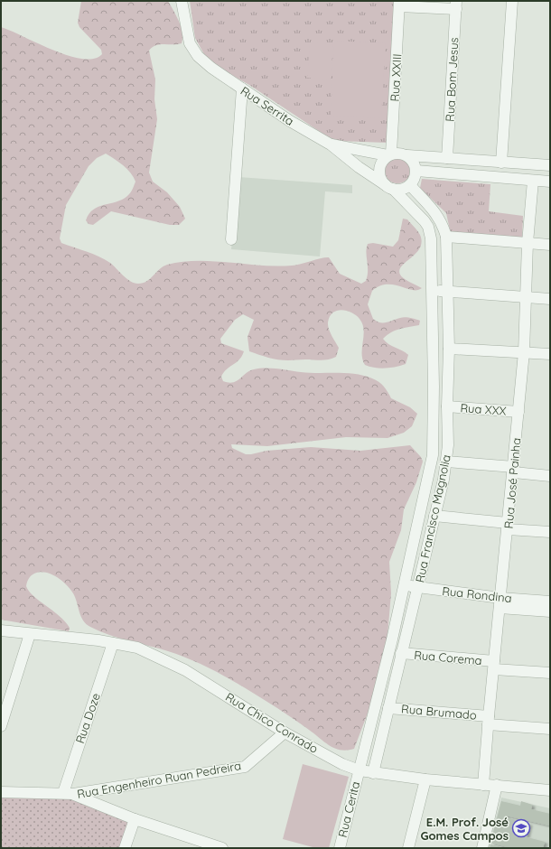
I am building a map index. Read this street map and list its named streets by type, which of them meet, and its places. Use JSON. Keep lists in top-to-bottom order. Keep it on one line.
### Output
{"streets":{"street":["Rua XXIII","Rua Bom Jesus","Rua Serrita","Rua XXX","Rua José Painha","Rua Francisco Magnolia","Rua Rondina","Rua Corema","Rua Brumado","Rua Doze","Rua Chico Conrado","Rua Engenheiro Ruan Pedreira","Rua Cerita"]},"crossings":[["Rua XXIII","Rua Serrita"],["Rua XXIII","Rua Francisco Magnolia"],["Rua Serrita","Rua Francisco Magnolia"],["Rua XXX","Rua José Painha"],["Rua XXX","Rua Francisco Magnolia"],["Rua José Painha","Rua Rondina"],["Rua José Painha","Rua Corema"],["Rua José Painha","Rua Brumado"],["Rua José Painha","Rua Chico Conrado"],["Rua Francisco Magnolia","Rua Rondina"],["Rua Francisco Magnolia","Rua Corema"],["Rua Francisco Magnolia","Rua Brumado"],["Rua Francisco Magnolia","Rua Chico Conrado"],["Rua Francisco Magnolia","Rua Cerita"],["Rua Doze","Rua Chico Conrado"],["Rua Doze","Rua Engenheiro Ruan Pedreira"],["Rua Chico Conrado","Rua Engenheiro Ruan Pedreira"],["Rua Chico Conrado","Rua Cerita"]],"places":{"school or university":["E.M. Prof. José Gomes Campos"]}}
